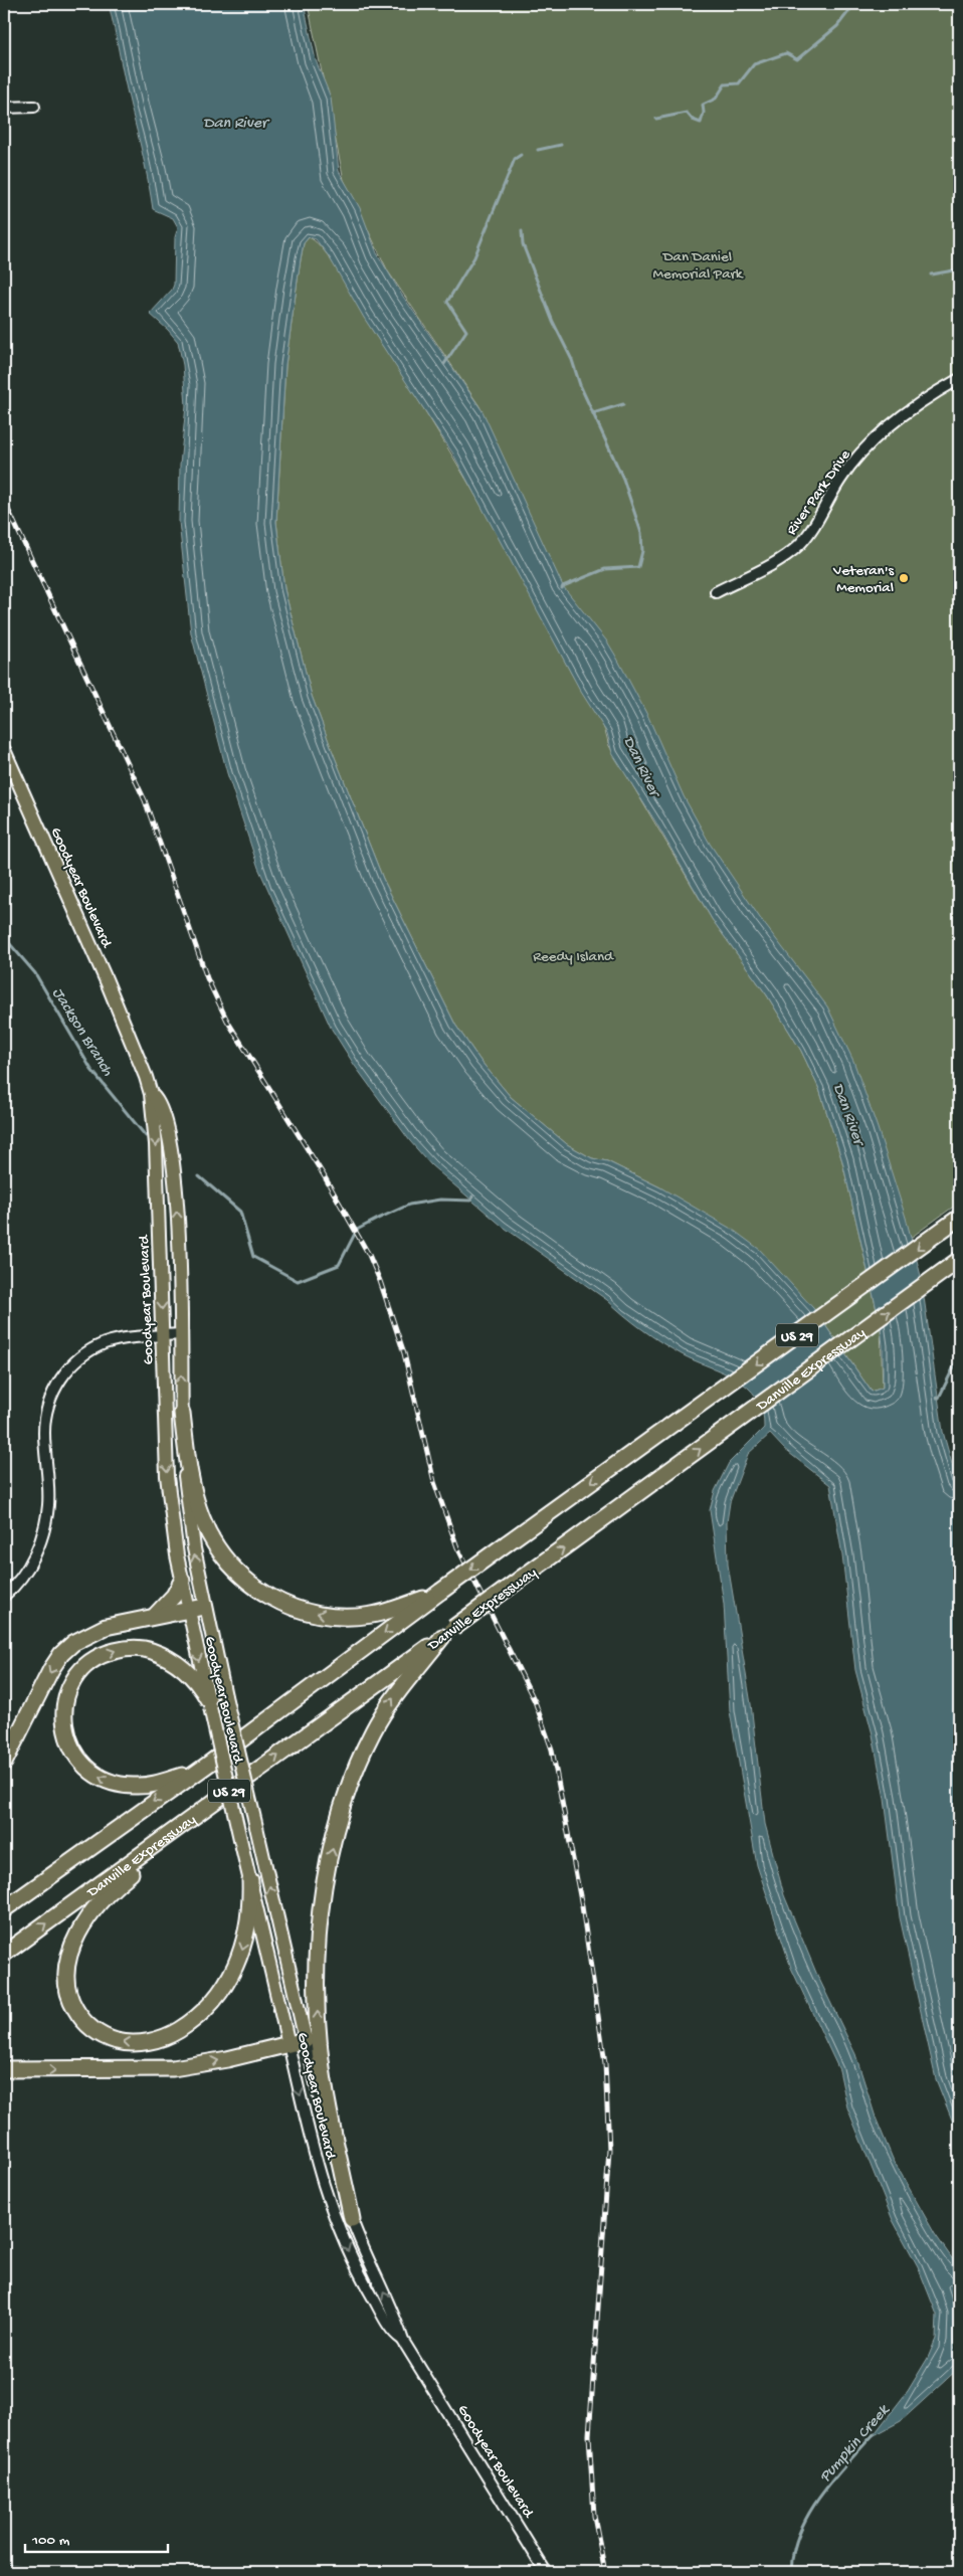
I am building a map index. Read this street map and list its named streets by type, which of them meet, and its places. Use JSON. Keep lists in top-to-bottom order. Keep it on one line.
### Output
{"streets":{"highway":["US 29","Danville Expressway"],"main road":["Goodyear Boulevard"],"street":["River Park Drive"]},"water":["Dan River","Jackson Branch","Pumpkin Creek"],"parks":["Dan Daniel Memorial Park","Reedy Island"],"places":["Veteran's Memorial"],"scale_bar":"100 m"}
